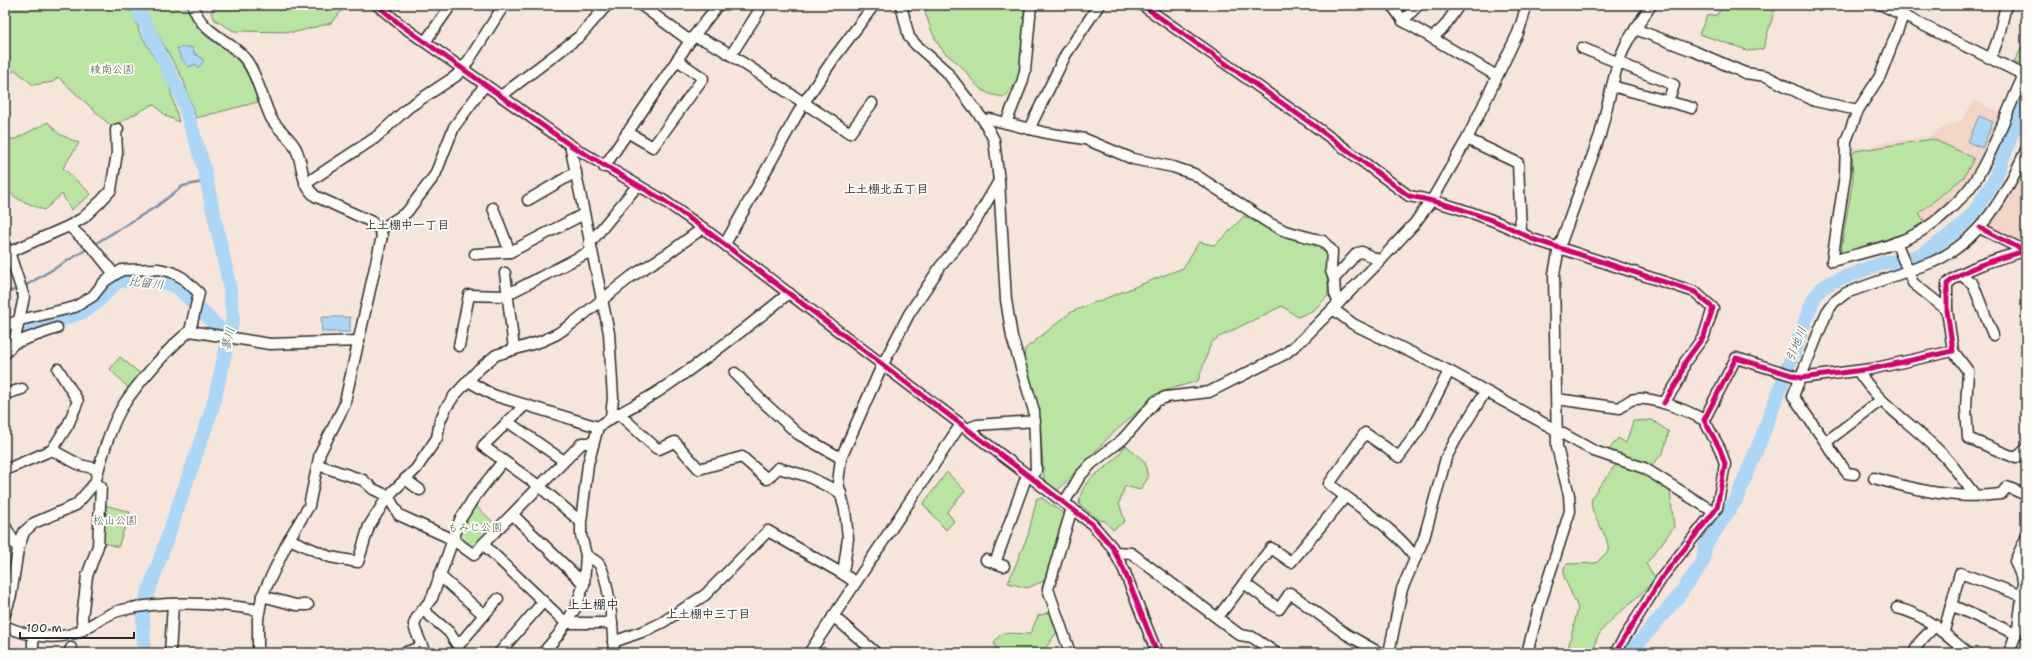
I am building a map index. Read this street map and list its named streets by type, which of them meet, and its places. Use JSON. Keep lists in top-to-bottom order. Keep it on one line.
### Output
{"districts":["上土棚北五丁目","上土棚中一丁目","上土棚中","上土棚中三丁目"],"water":["比留川","蓼川","引地川"],"parks":["綾南公園","松山公園","もみじ公園"],"scale_bar":"100 m"}
